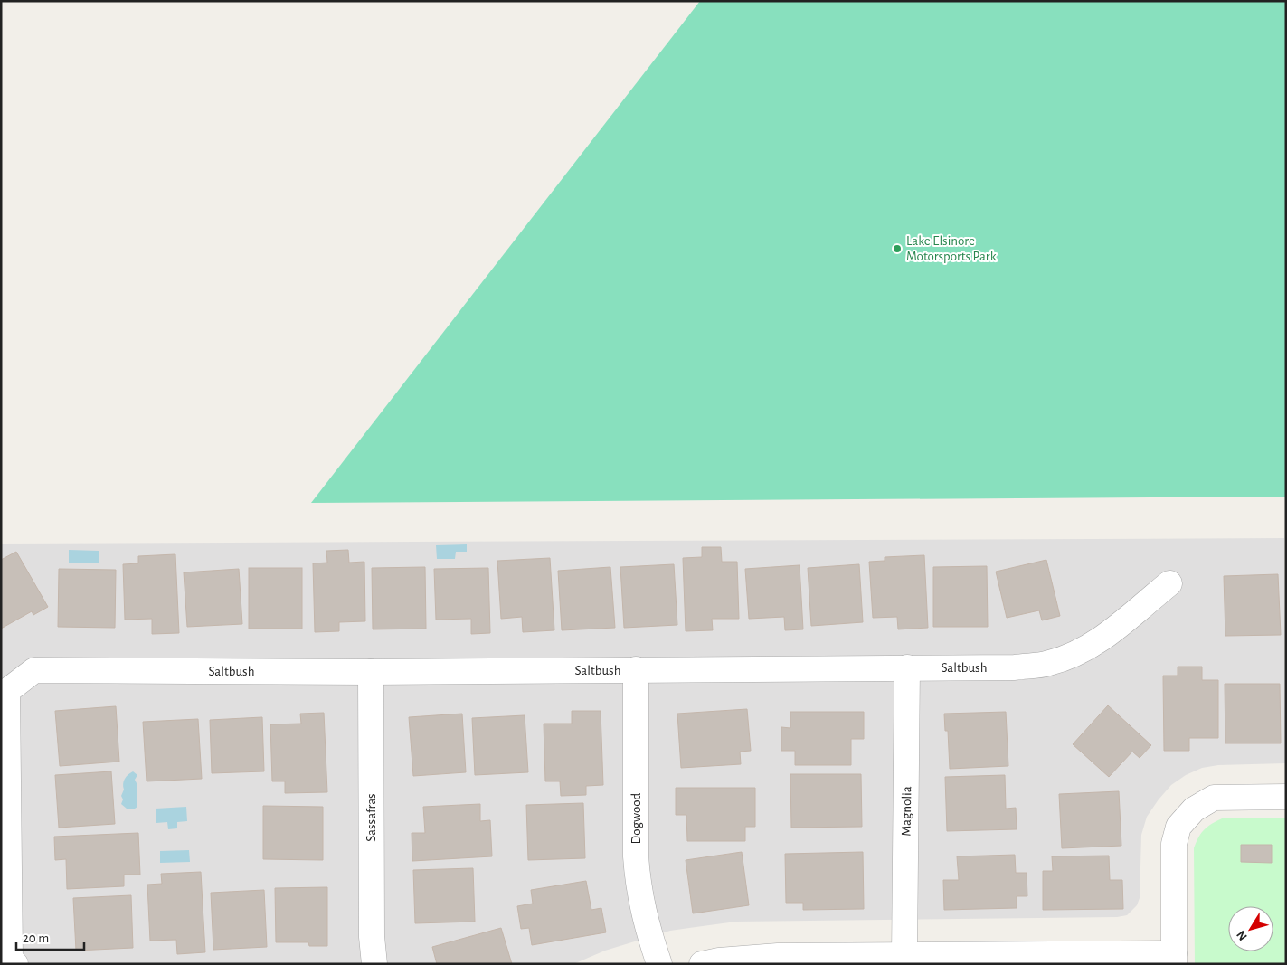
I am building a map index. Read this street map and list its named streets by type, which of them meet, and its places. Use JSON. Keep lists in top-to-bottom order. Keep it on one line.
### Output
{"streets":{"street":["Saltbush","Magnolia","Sassafras","Dogwood"]},"crossings":[["Saltbush","Magnolia"],["Saltbush","Sassafras"],["Saltbush","Dogwood"]],"places":["Lake Elsinore Motorsports Park"],"scale_bar":"20 m","north":"bottom left"}
